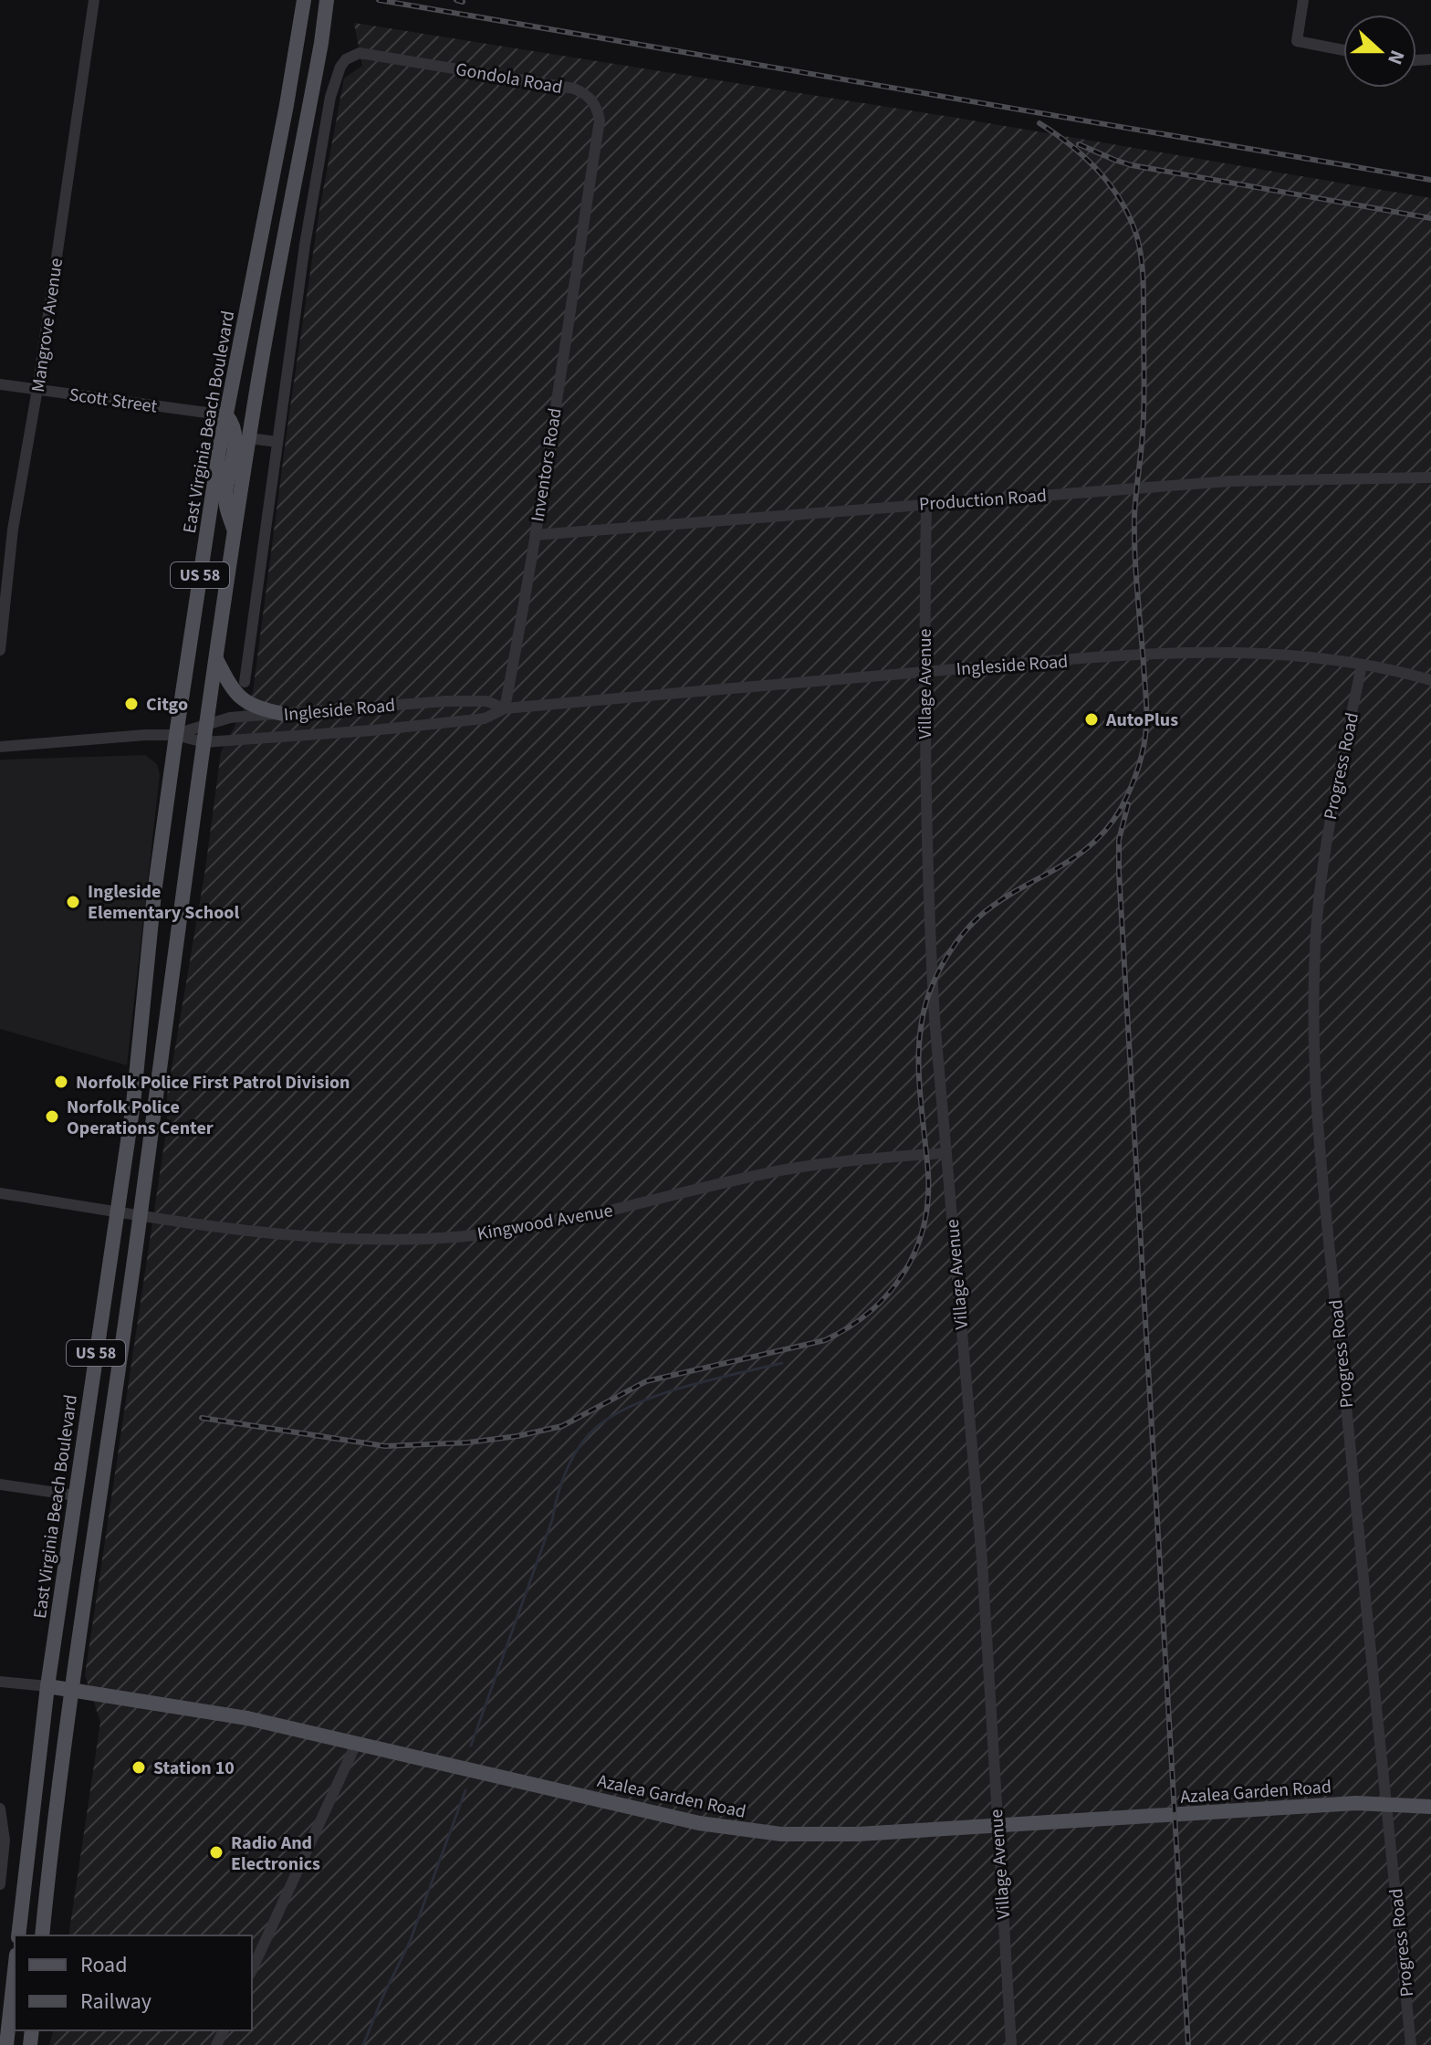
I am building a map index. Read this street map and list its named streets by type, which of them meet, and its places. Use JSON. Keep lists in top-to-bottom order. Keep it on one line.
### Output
{"streets":{"main road":["East Virginia Beach Boulevard","US 58","Azalea Garden Road"],"street":["Gondola Road","Mangrove Avenue","Scott Street","Inventors Road","Production Road","Ingleside Road","Village Avenue","Progress Road","Kingwood Avenue"]},"crossings":[["Gondola Road","Inventors Road"],["Mangrove Avenue","Scott Street"],["Scott Street","East Virginia Beach Boulevard"],["East Virginia Beach Boulevard","Ingleside Road"],["East Virginia Beach Boulevard","Kingwood Avenue"],["East Virginia Beach Boulevard","Azalea Garden Road"],["Inventors Road","Production Road"],["Inventors Road","Ingleside Road"],["Production Road","Village Avenue"],["US 58","Ingleside Road"],["US 58","Kingwood Avenue"],["US 58","Azalea Garden Road"],["Ingleside Road","Village Avenue"],["Ingleside Road","Progress Road"],["Village Avenue","Kingwood Avenue"],["Village Avenue","Azalea Garden Road"],["Progress Road","Azalea Garden Road"]],"places":["Citgo","AutoPlus","Ingleside Elementary School","Norfolk Police First Patrol Division","Norfolk Police Operations Center","Station 10","Radio And Electronics"],"legend":["Road","Railway"],"north":"right"}
